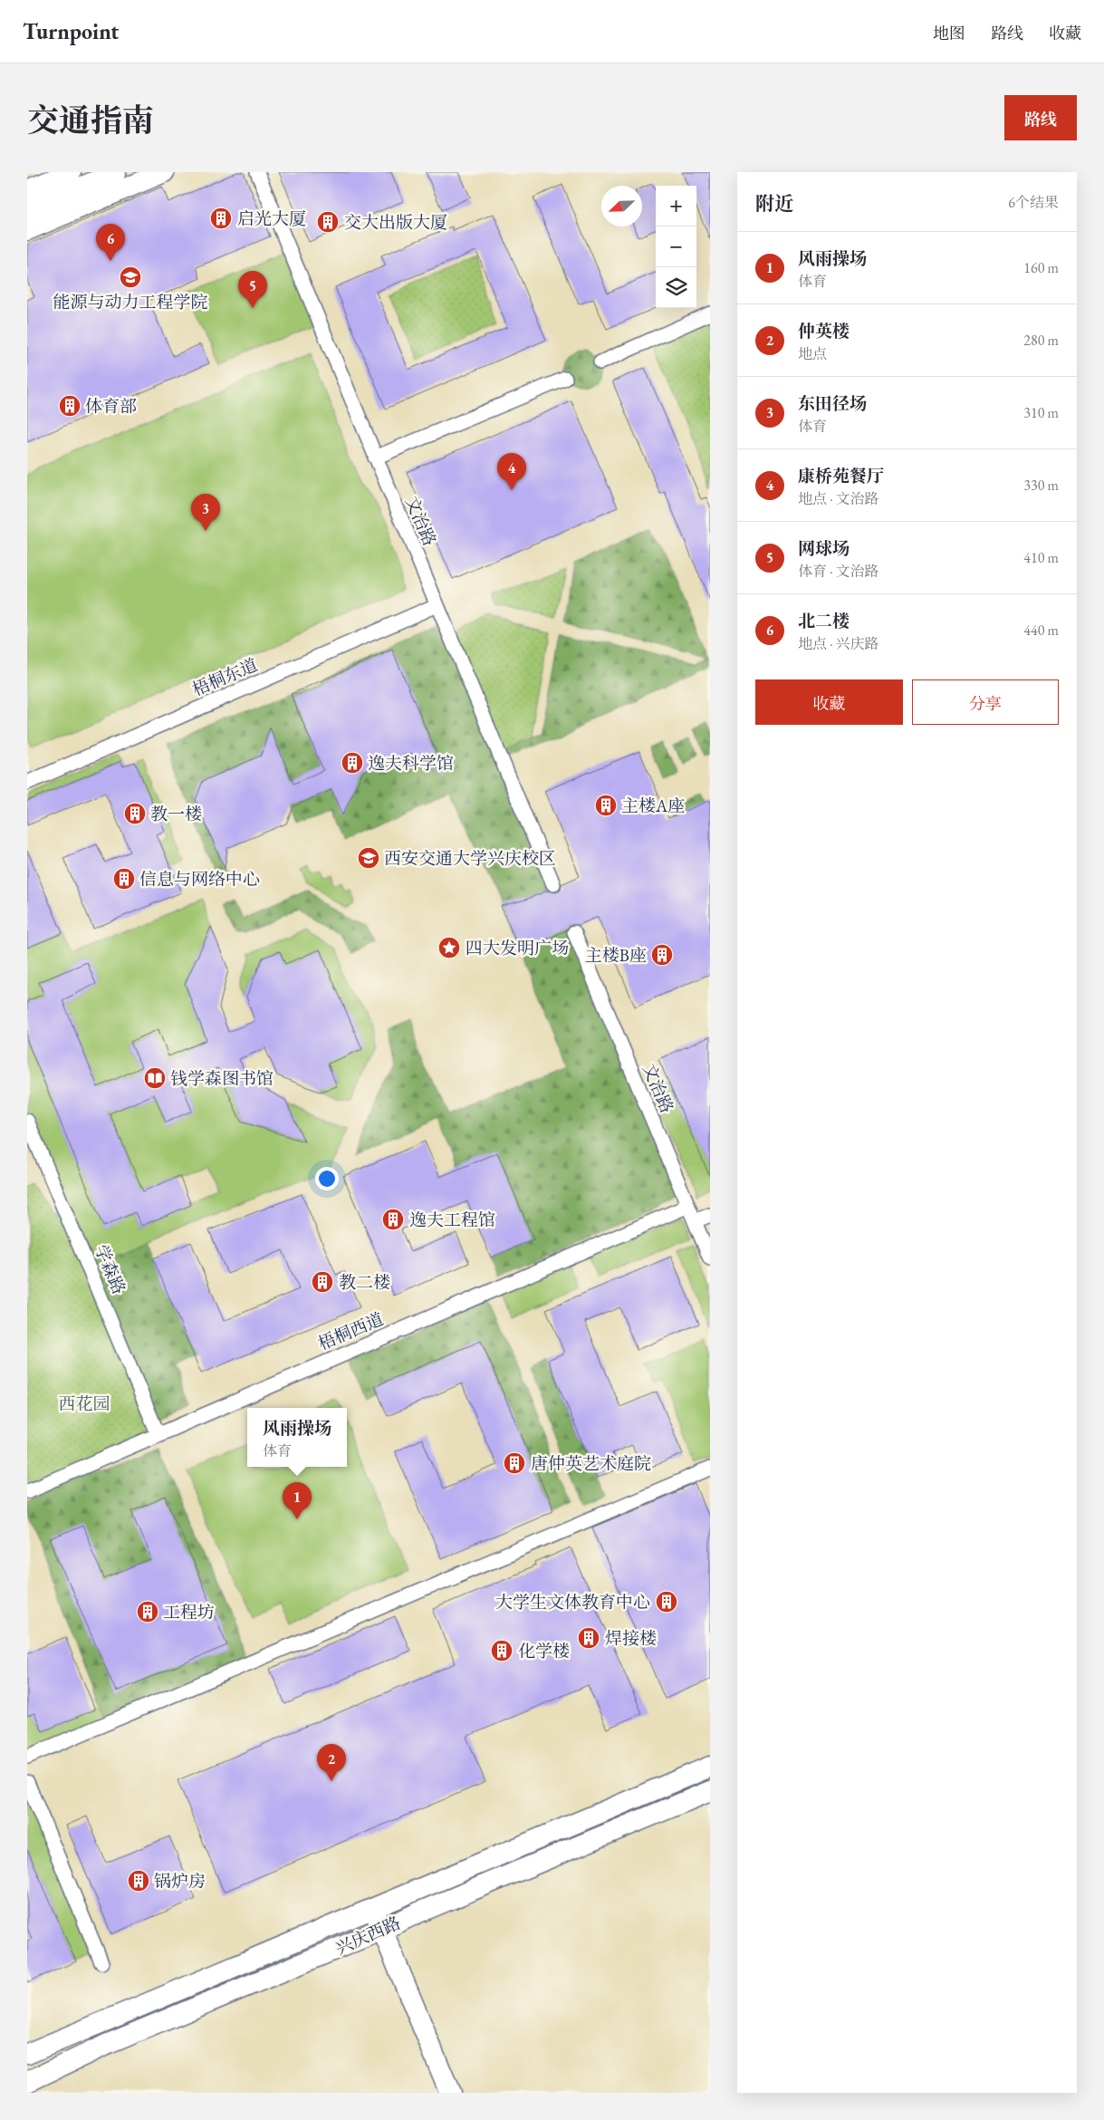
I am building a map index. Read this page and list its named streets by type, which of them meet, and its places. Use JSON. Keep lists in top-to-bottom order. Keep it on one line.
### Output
{"streets":{"main road":["兴庆西路"],"street":["文治路","梧桐东道","学森路","梧桐西道"]},"crossings":[["文治路","梧桐东道"],["文治路","梧桐西道"],["学森路","梧桐西道"]],"parks":["西花园"],"places":{"building":["启光大厦","交大出版大厦","体育部","逸夫科学馆","主楼A座","教一楼","信息与网络中心","主楼B座","逸夫工程馆","教二楼","唐仲英艺术庭院","大学生文体教育中心","工程坊","焊接楼","化学楼","锅炉房"],"school or university":["能源与动力工程学院","西安交通大学兴庆校区"],"place":["四大发明广场"],"library":["钱学森图书馆"]},"north":"bottom left","page":{"header":"Turnpoint","nav":["地图","路线","收藏"],"title":"交通指南","buttons":["路线",["收藏","分享"]],"heading":["附近","6个结果"],"map_buttons":["+","−"],"pins":["6","5","4","3","1","2"],"list":[{"mark":"1","name":"风雨操场","note":"体育","value":"160 m"},{"mark":"2","name":"仲英楼","note":"地点","value":"280 m"},{"mark":"3","name":"东田径场","note":"体育","value":"310 m"},{"mark":"4","name":"康桥苑餐厅","note":"地点 · 文治路","value":"330 m"},{"mark":"5","name":"网球场","note":"体育 · 文治路","value":"410 m"},{"mark":"6","name":"北二楼","note":"地点 · 兴庆路","value":"440 m"}],"popup":["风雨操场","体育"]}}
